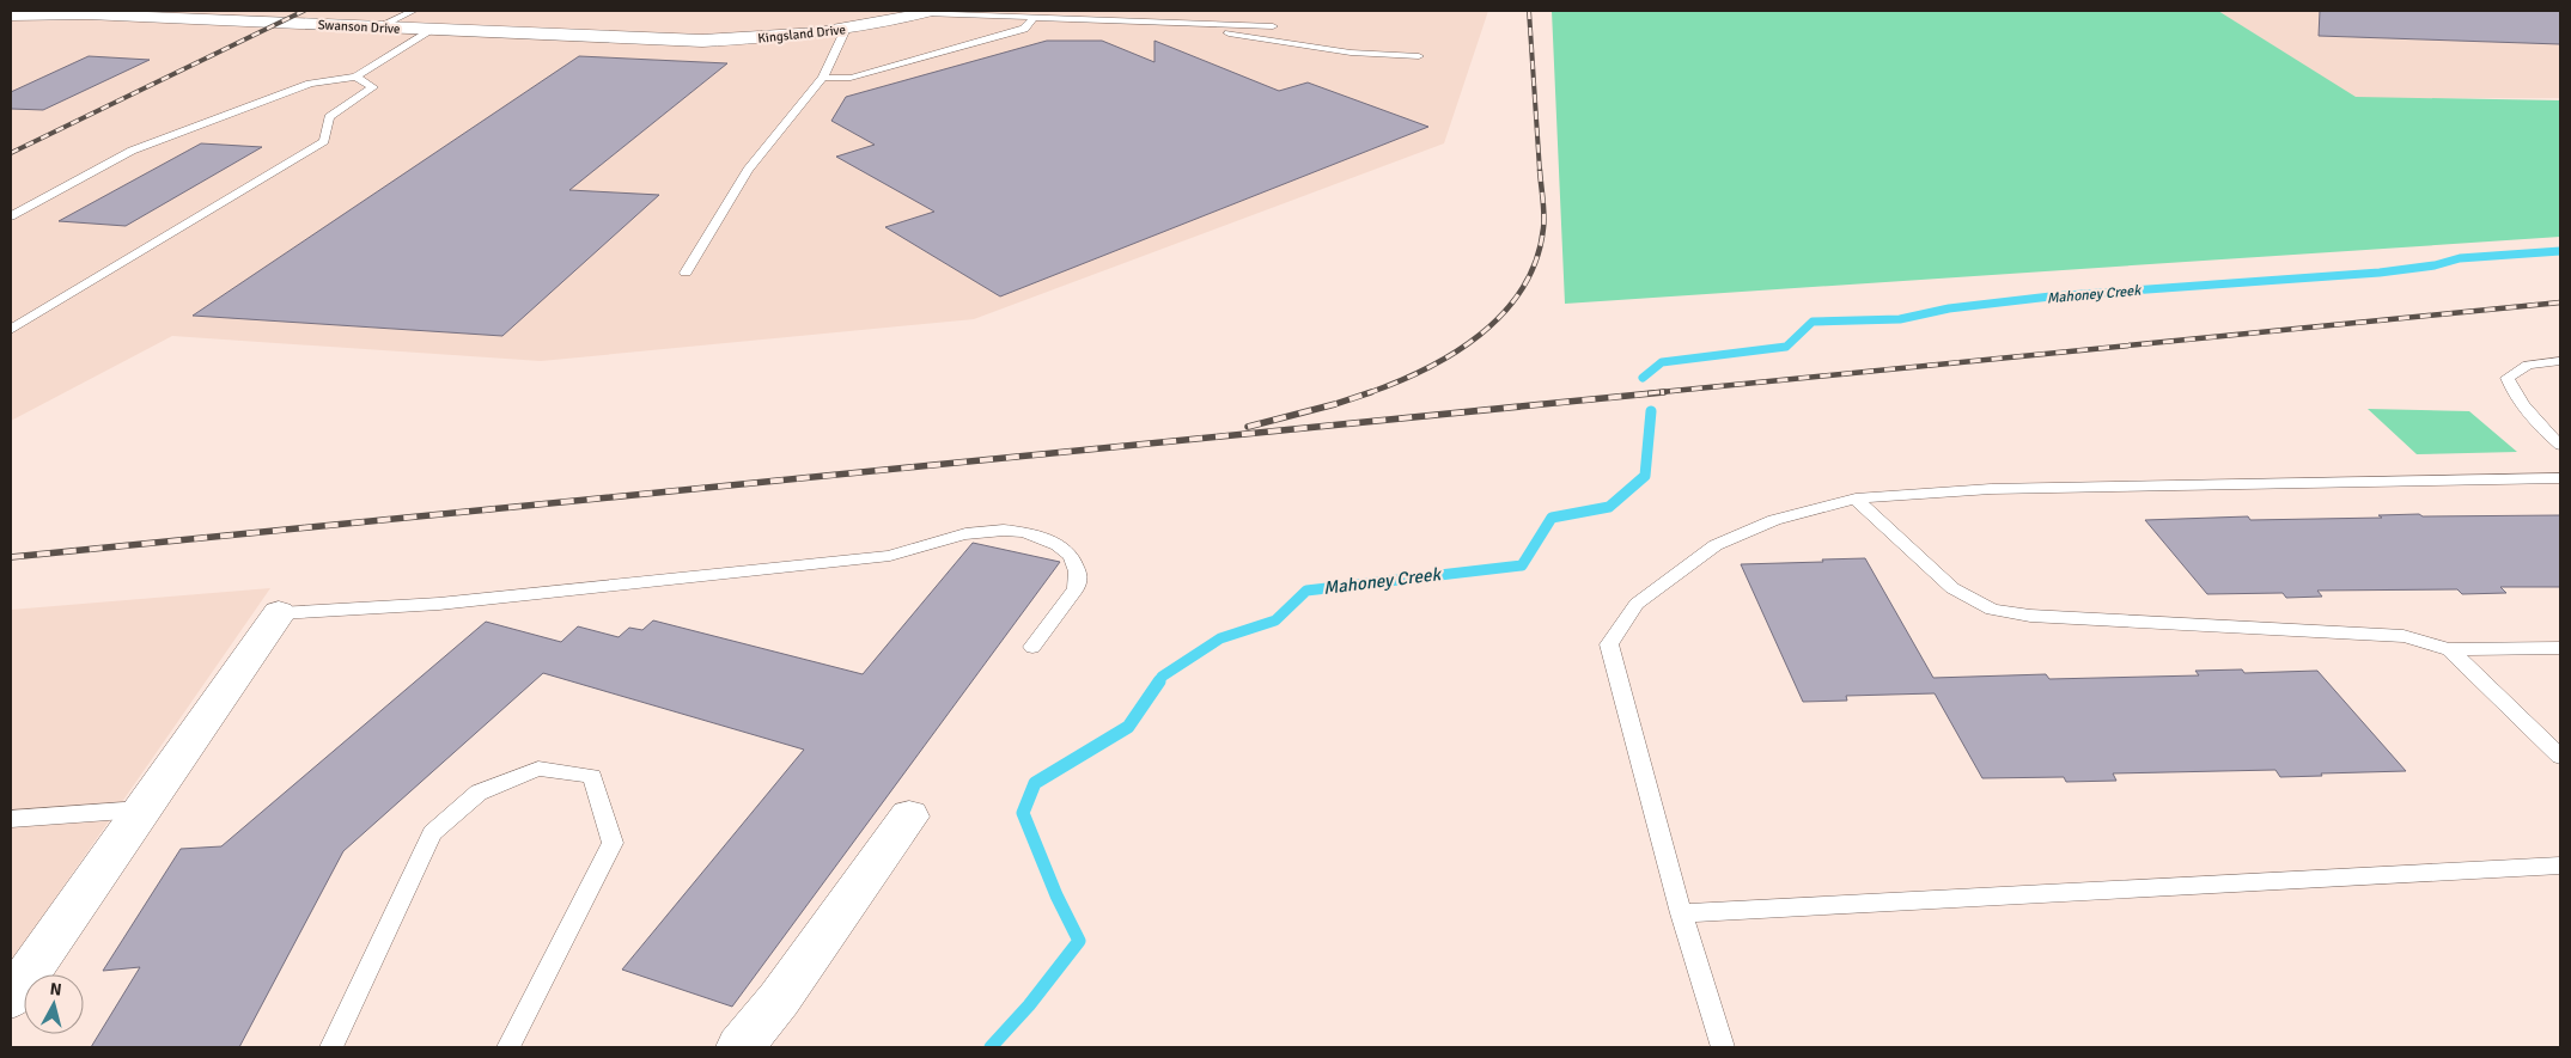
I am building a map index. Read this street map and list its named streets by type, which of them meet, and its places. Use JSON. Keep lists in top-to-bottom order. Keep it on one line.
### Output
{"streets":{"street":["Swanson Drive","Kingsland Drive"]},"crossings":[["Swanson Drive","Kingsland Drive"]],"water":["Mahoney Creek"],"north":"top"}
